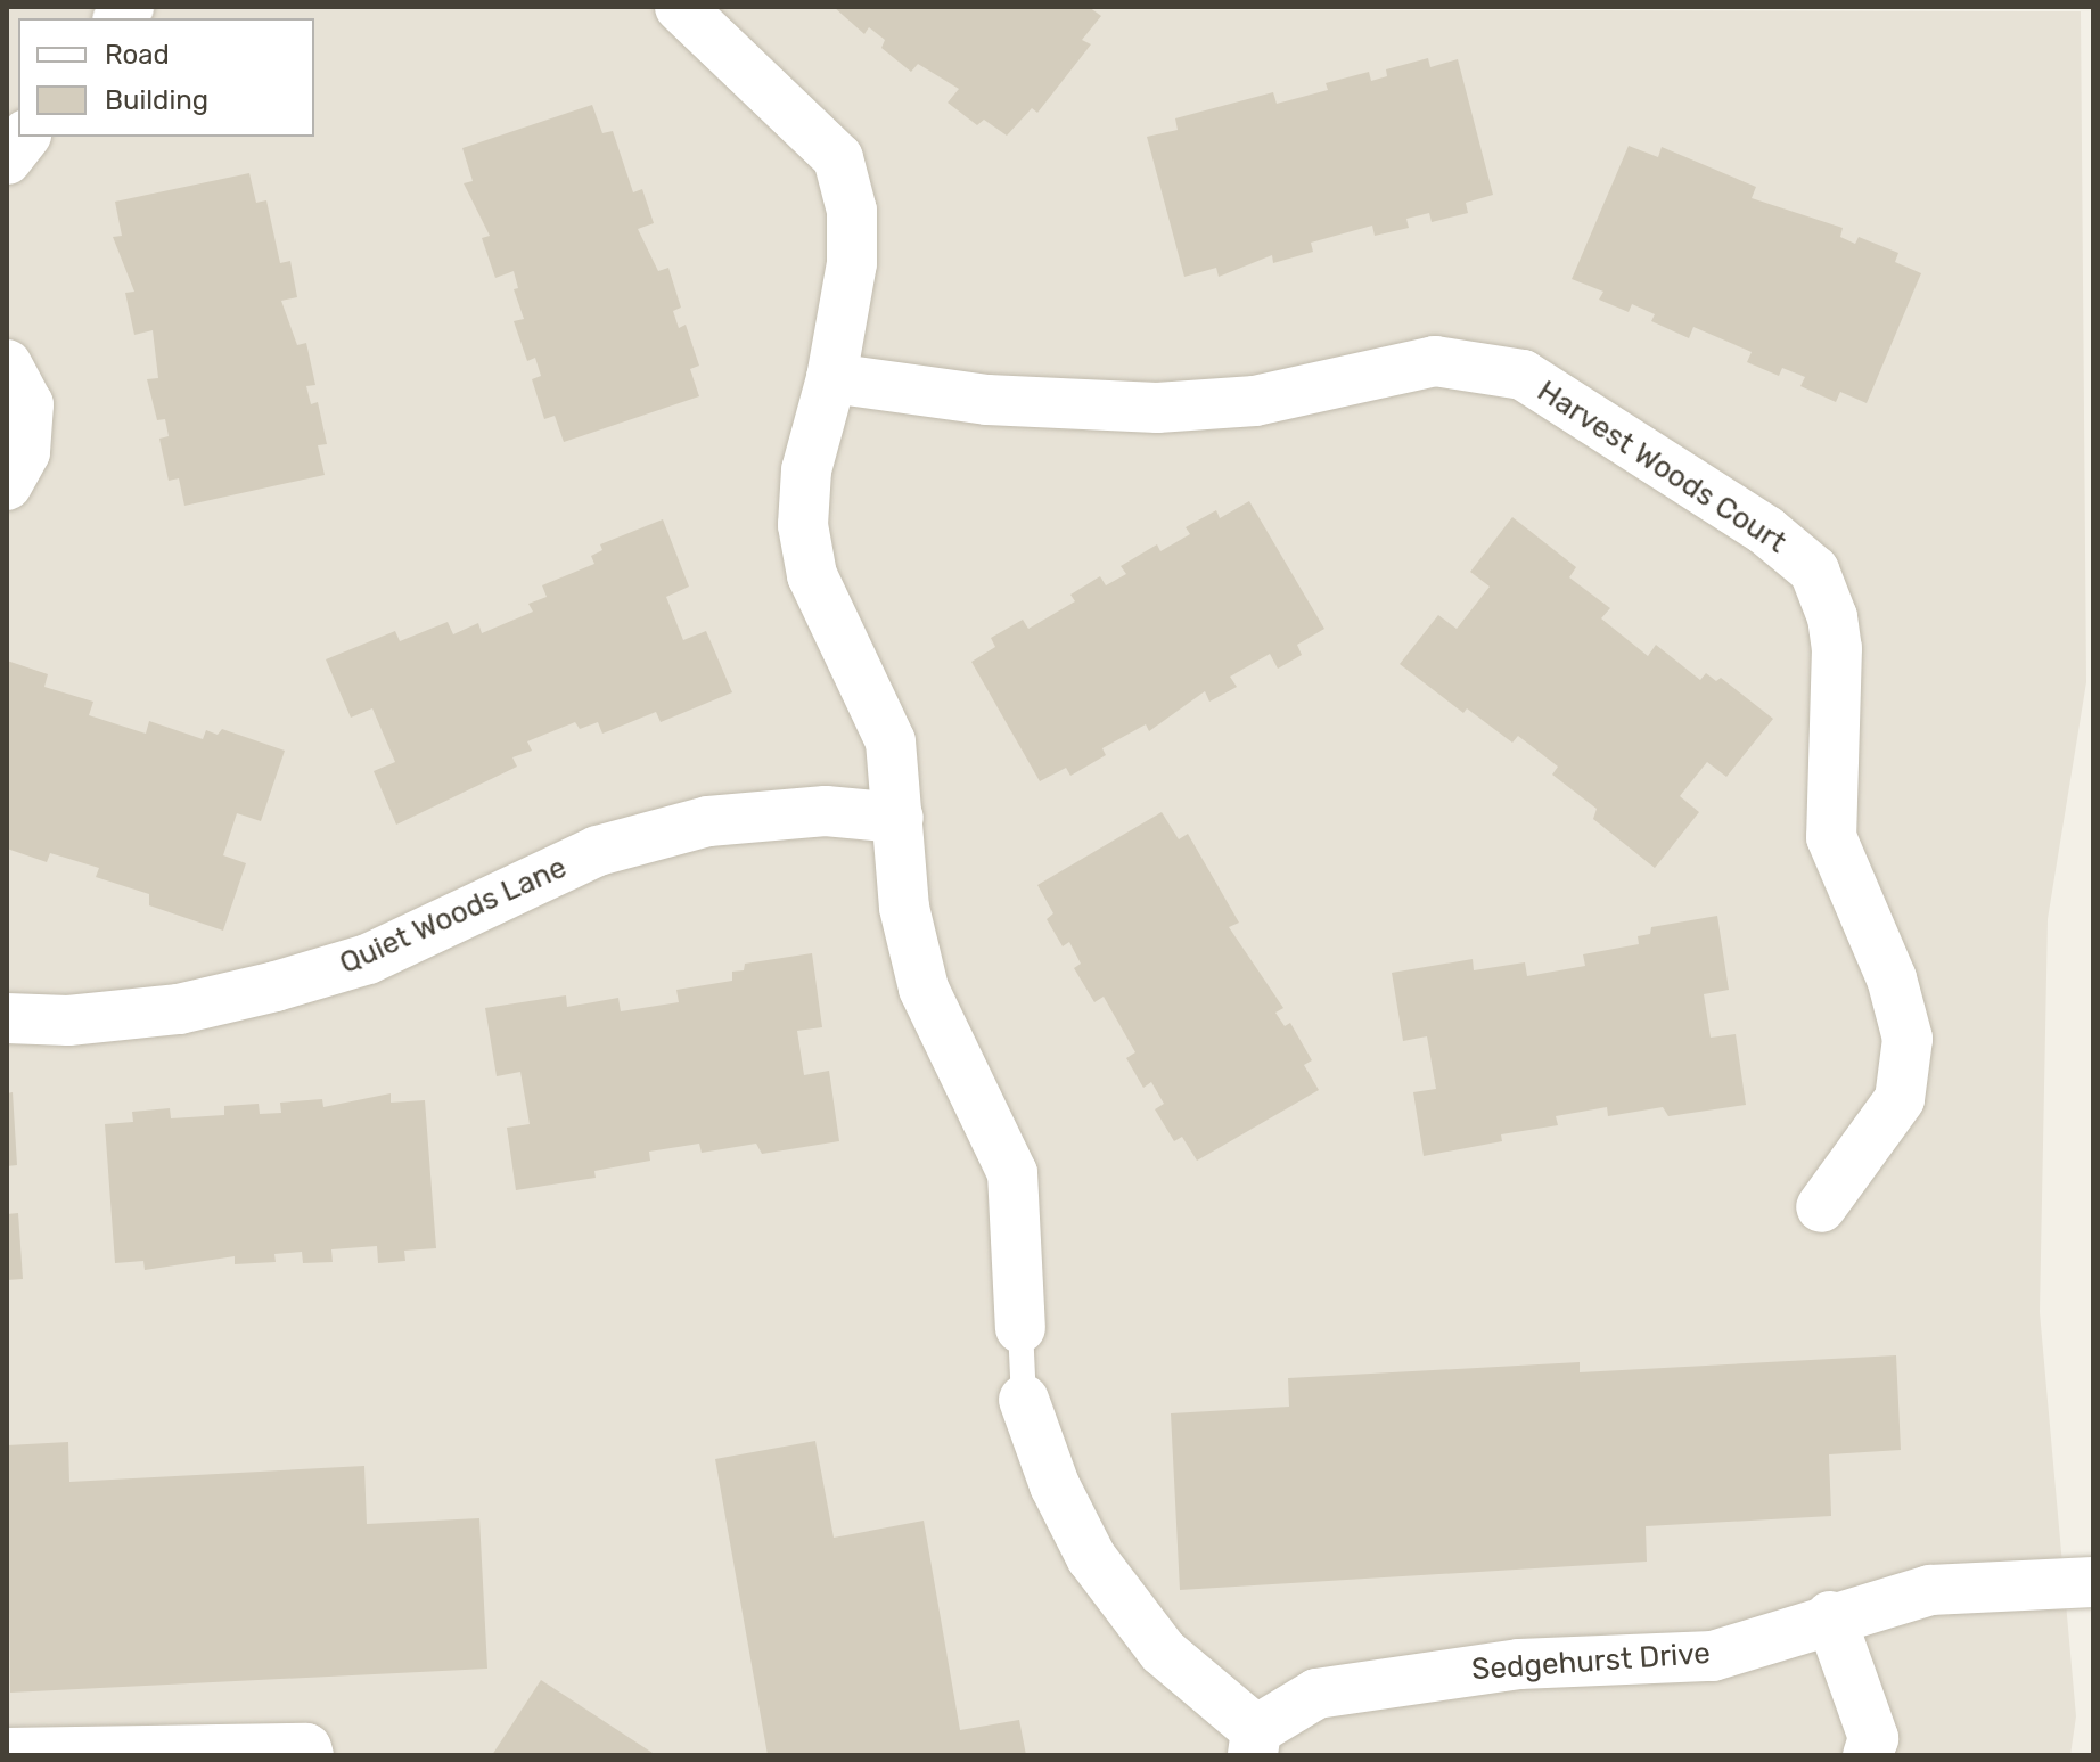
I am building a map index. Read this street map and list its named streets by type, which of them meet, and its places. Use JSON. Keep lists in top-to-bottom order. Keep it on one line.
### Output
{"streets":{"street":["Harvest Woods Court","Quiet Woods Lane","Sedgehurst Drive"]},"legend":["Road","Building"]}
